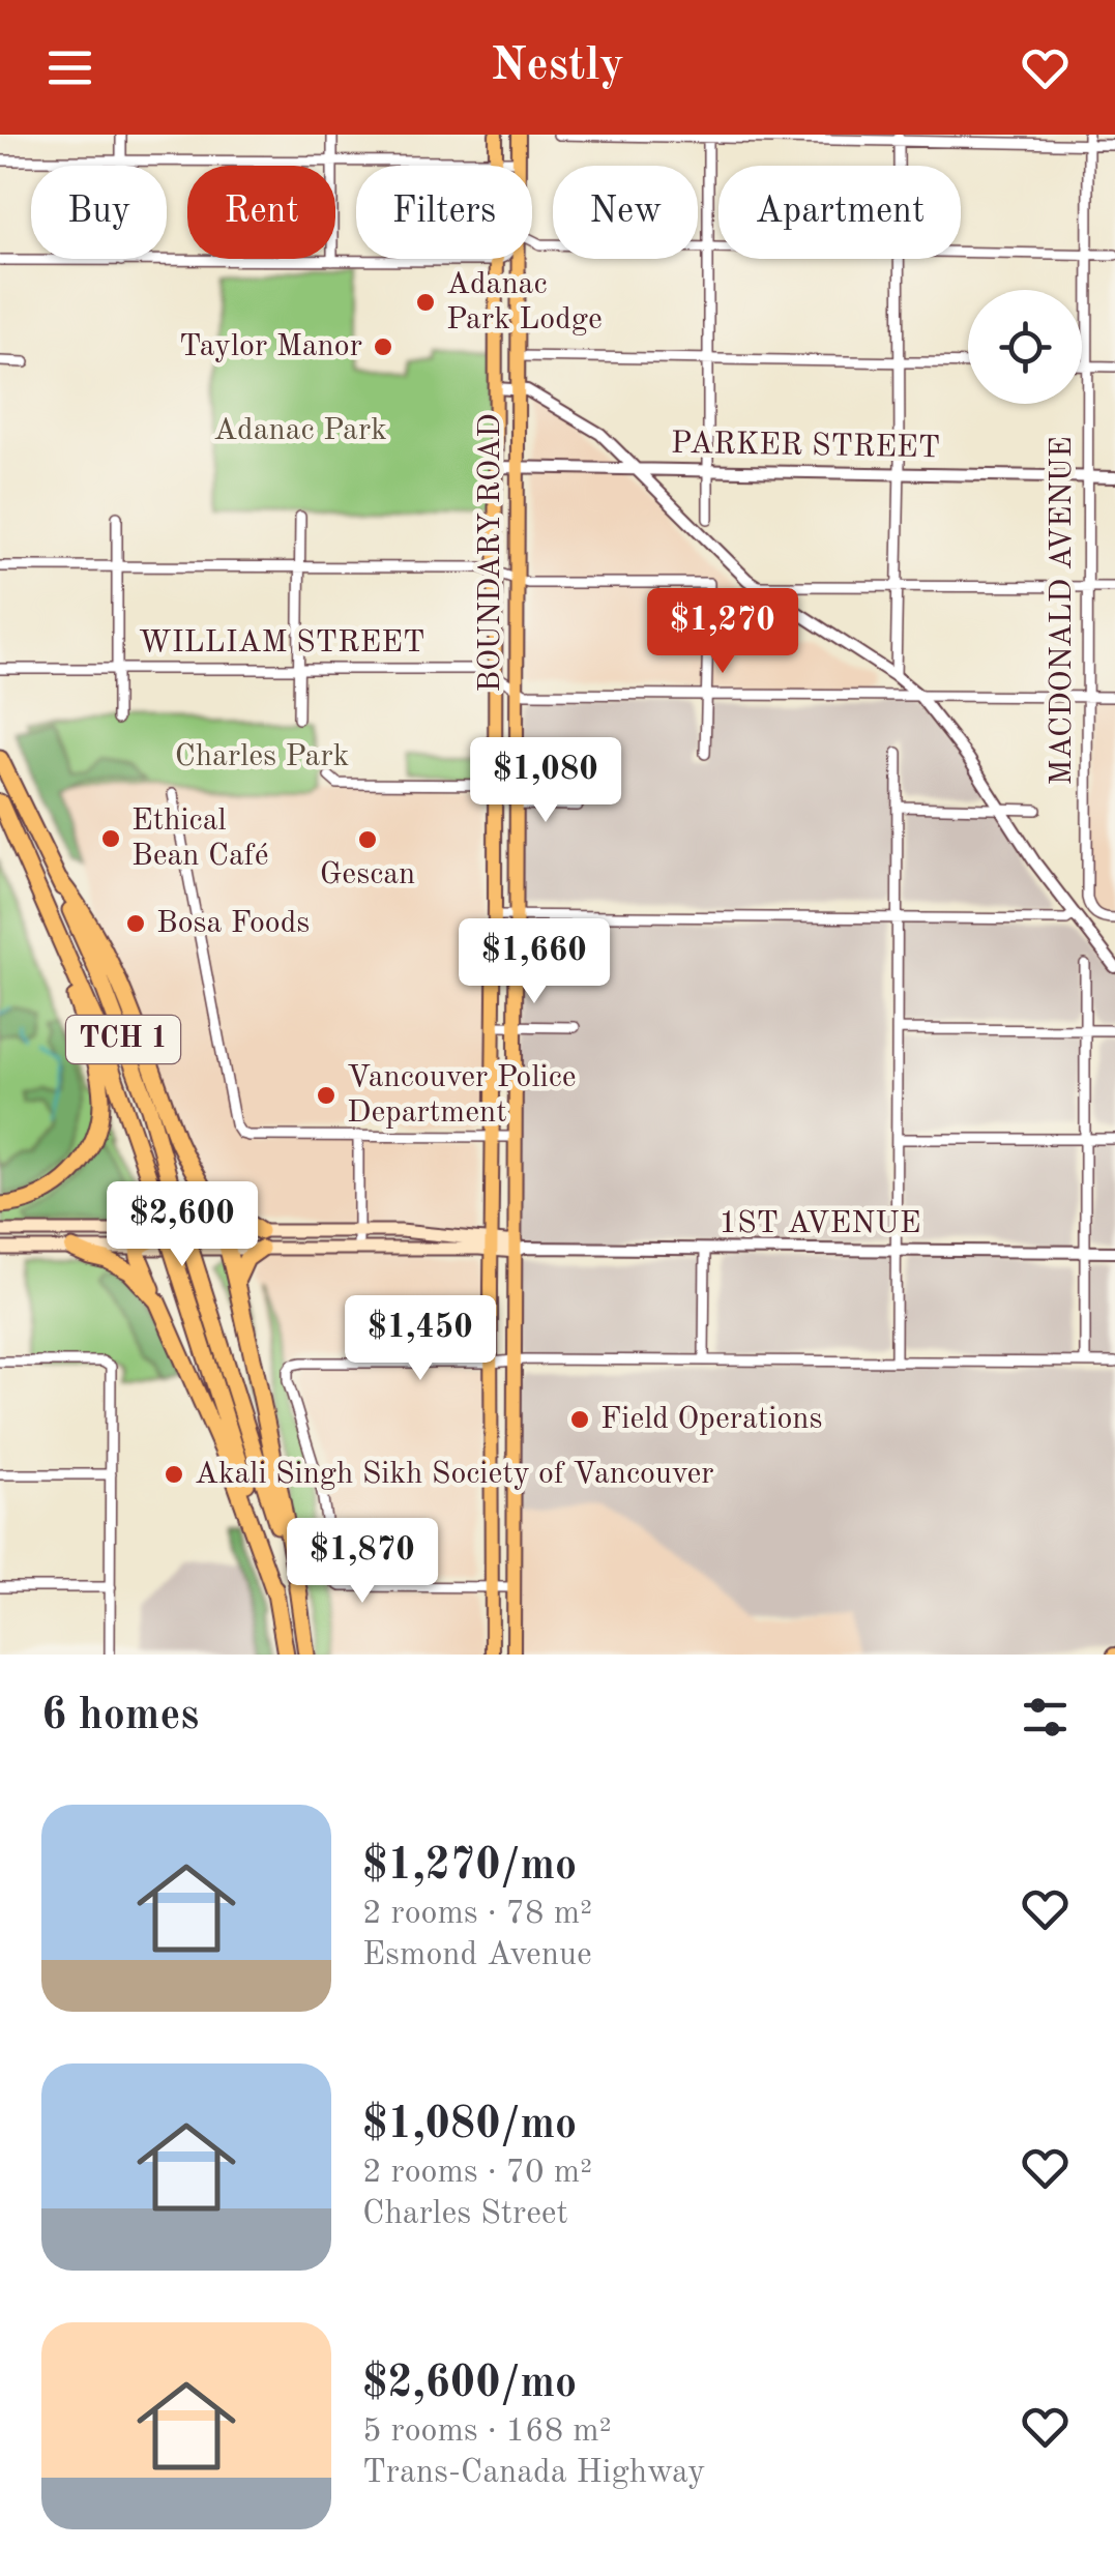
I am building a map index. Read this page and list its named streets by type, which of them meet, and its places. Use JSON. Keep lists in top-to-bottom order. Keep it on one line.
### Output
{"streets":{"highway":["TCH 1"],"main road":["BOUNDARY ROAD"],"street":["PARKER STREET","MACDONALD AVENUE","WILLIAM STREET","1ST AVENUE"]},"crossings":[["PARKER STREET","BOUNDARY ROAD"],["PARKER STREET","MACDONALD AVENUE"],["BOUNDARY ROAD","WILLIAM STREET"],["BOUNDARY ROAD","1ST AVENUE"],["MACDONALD AVENUE","WILLIAM STREET"]],"parks":["Adanac Park","Charles Park"],"places":["Adanac Park Lodge","Taylor Manor","Ethical Bean Café","Gescan","Bosa Foods","Vancouver Police Department","Field Operations","Akali Singh Sikh Society of Vancouver"],"page":{"header":"Nestly","chip":["Buy","Rent","Filters","New","Apartment"],"price":["$1,270","$1,080","$1,660","$2,600","$1,450","$1,870"],"heading":"6 homes","list":[{"name":"$1,270/mo","note":"2 rooms · 78 m² · Esmond Avenue"},{"name":"$1,080/mo","note":"2 rooms · 70 m² · Charles Street"},{"name":"$2,600/mo","note":"5 rooms · 168 m² · Trans-Canada Highway"}]}}
